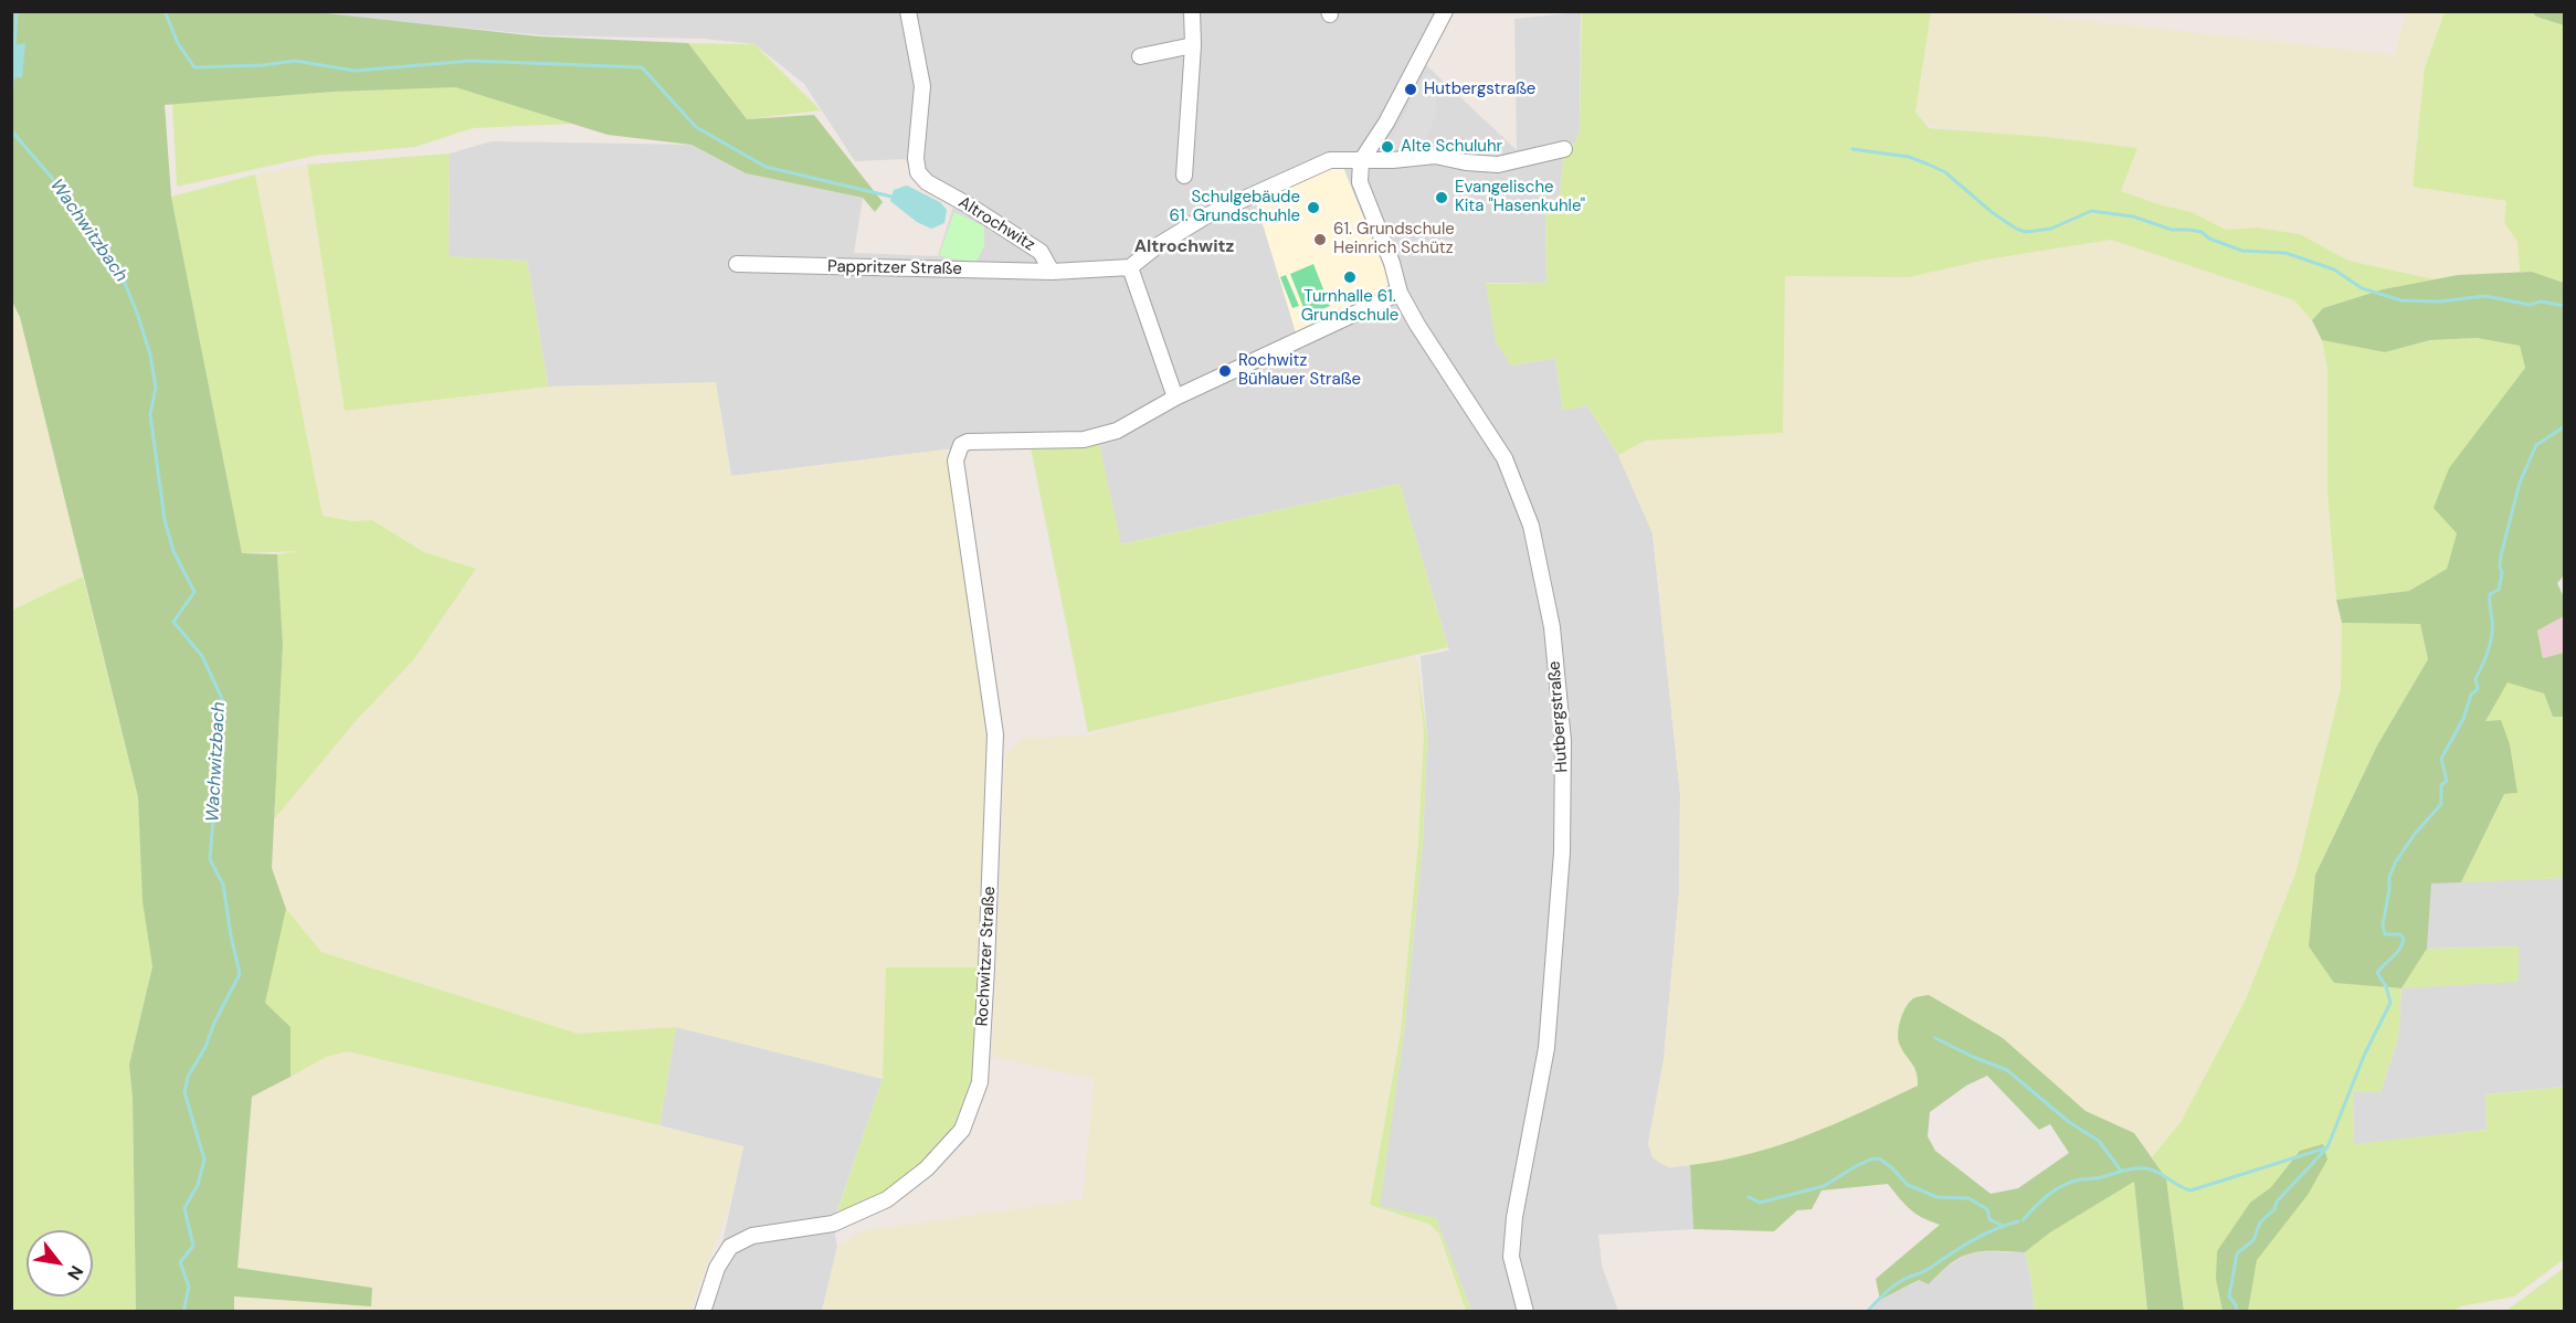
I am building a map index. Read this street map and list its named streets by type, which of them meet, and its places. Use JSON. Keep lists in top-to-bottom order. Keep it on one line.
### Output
{"streets":{"street":["Altrochwitz","Pappritzer Straße","Hutbergstraße","Rochwitzer Straße"]},"crossings":[["Altrochwitz","Pappritzer Straße"]],"districts":["Altrochwitz"],"water":["Wachwitzbach"],"places":["Hutbergstraße","Alte Schuluhr","Evangelische Kita \"Hasenkuhle\"","Schulgebäude 61. Grundschuhle","61. Grundschule Heinrich Schütz","Turnhalle 61. Grundschule","Rochwitz Bühlauer Straße"],"north":"bottom right"}
